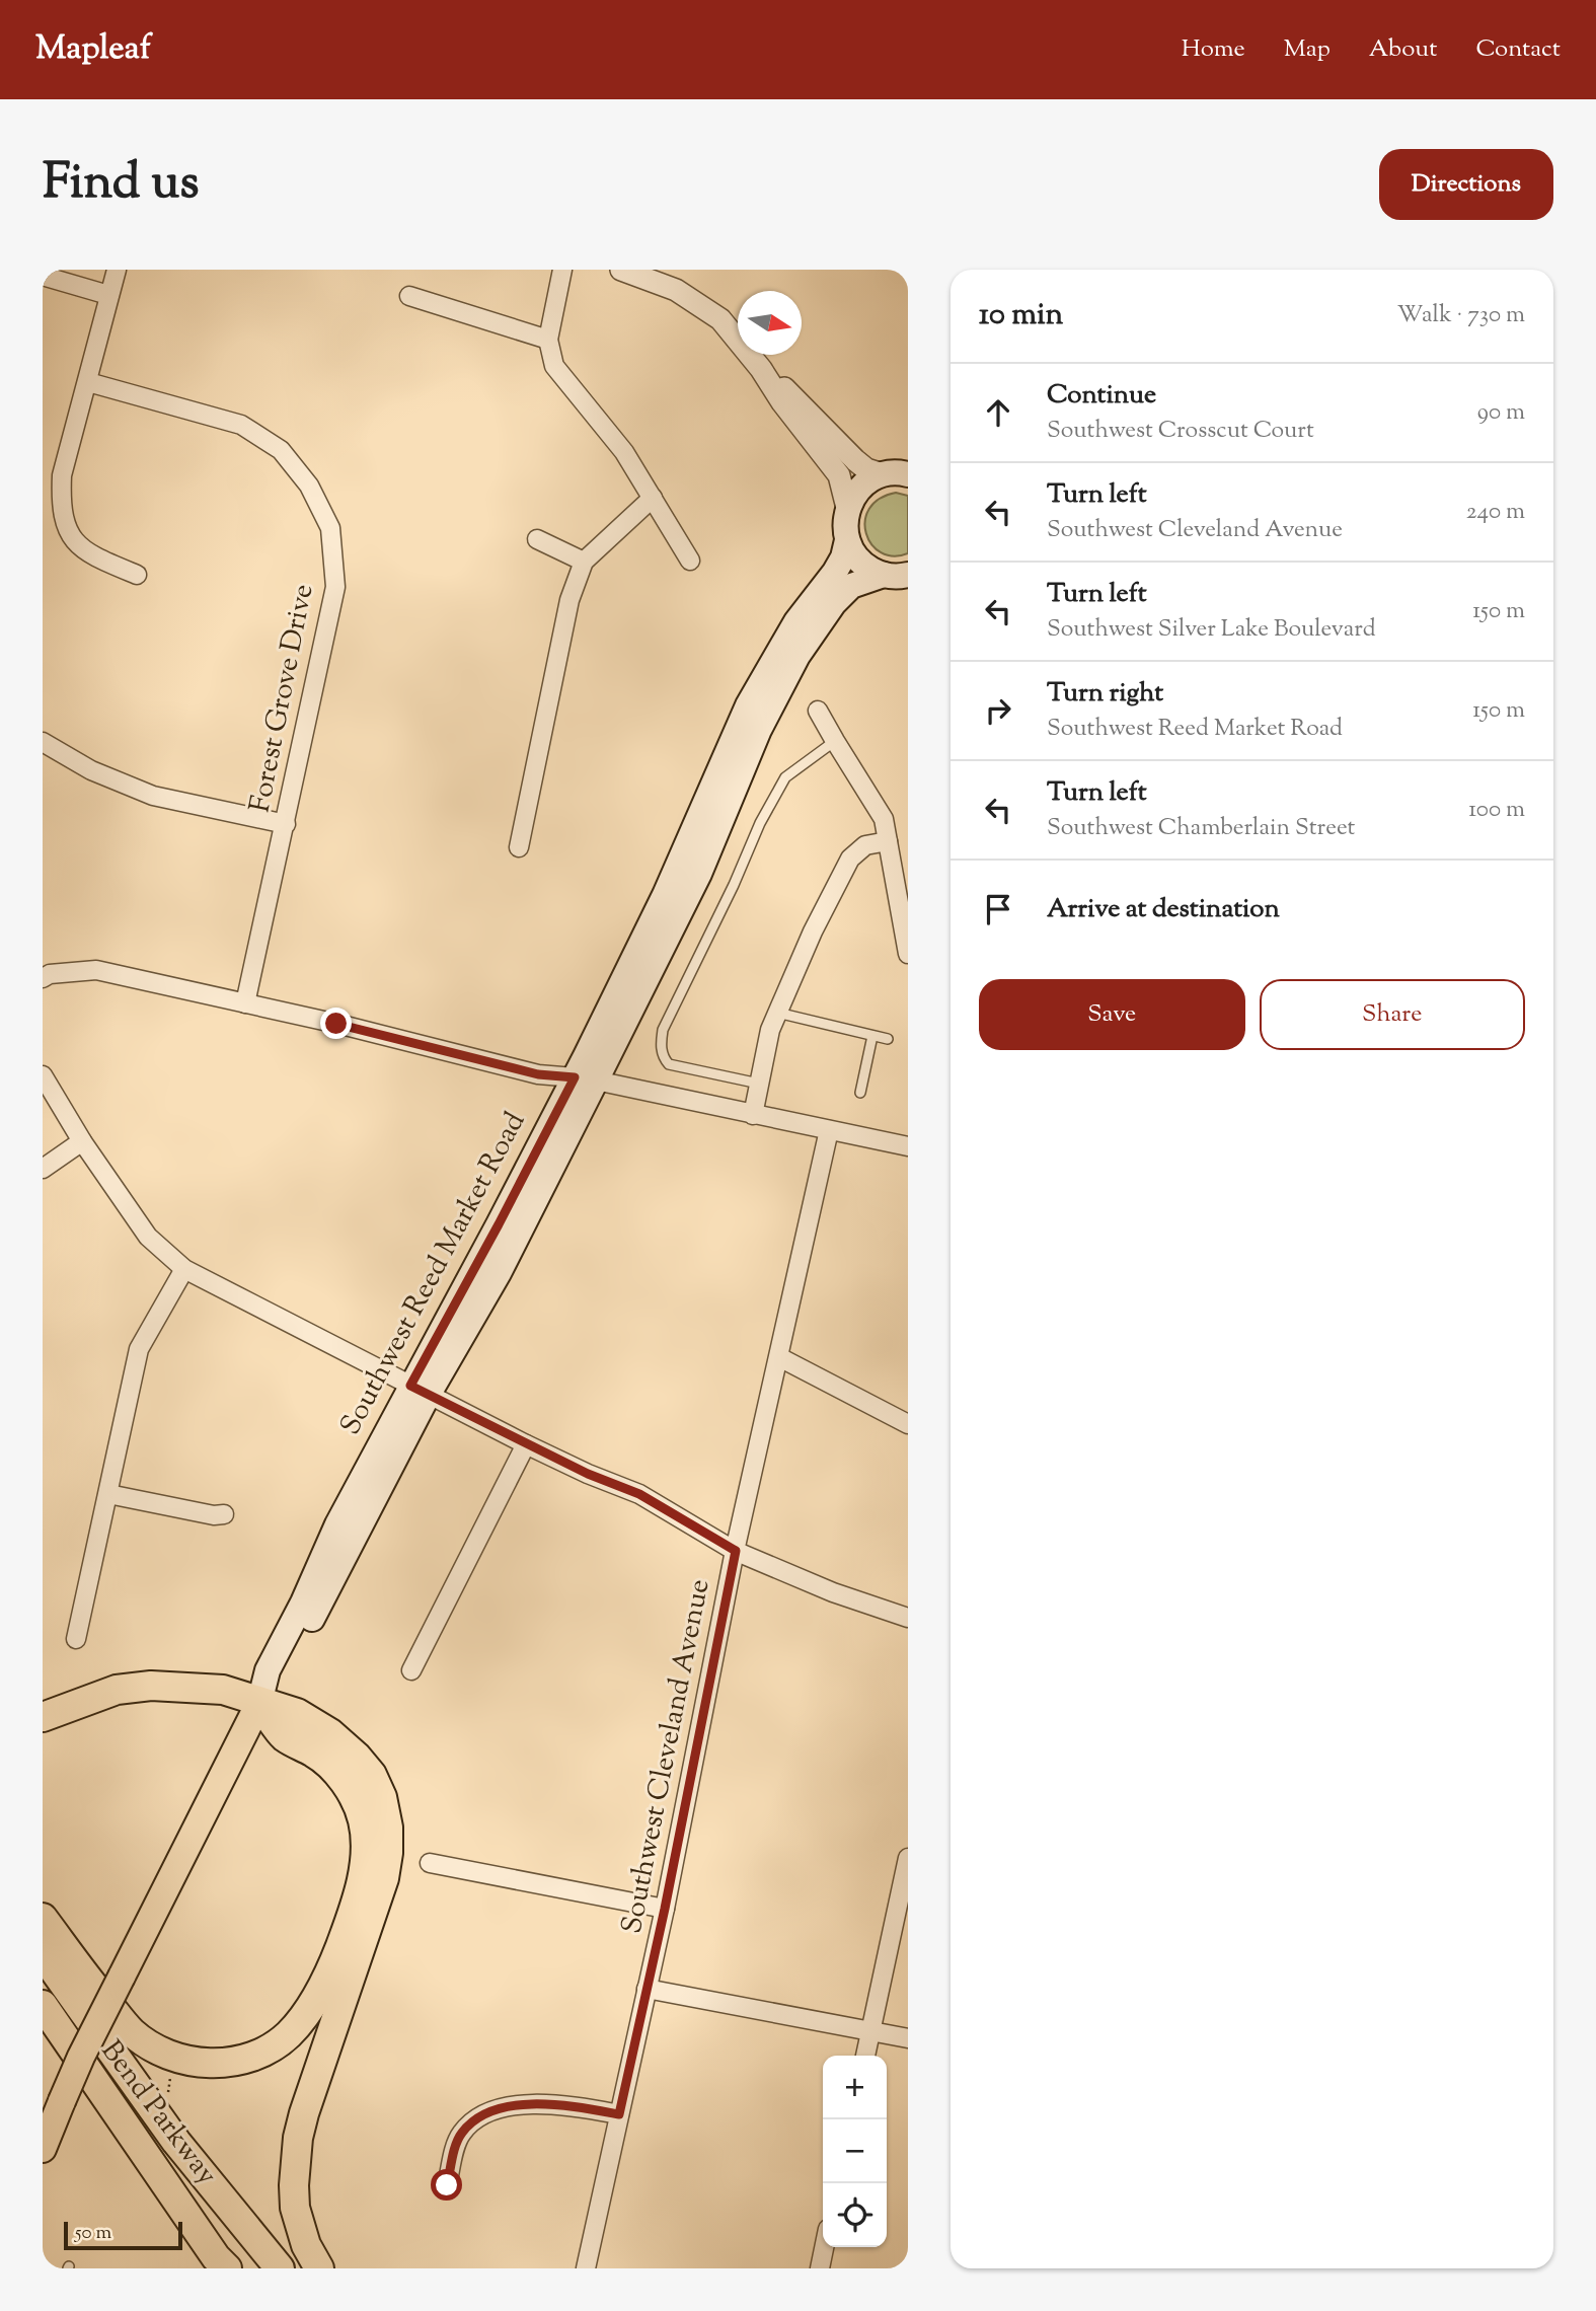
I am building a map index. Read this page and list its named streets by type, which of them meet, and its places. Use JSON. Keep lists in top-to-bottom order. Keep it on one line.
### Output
{"streets":{"highway":["Bend Parkway"],"main road":["Southwest Reed Market Road"],"street":["Forest Grove Drive","Southwest Cleveland Avenue"]},"scale_bar":"50 m","north":"right","page":{"header":"Mapleaf","nav":["Home","Map","About","Contact"],"title":"Find us","buttons":["Directions",["Save","Share"]],"heading":["10 min","Walk · 730 m"],"list":[["Continue","Southwest Crosscut Court","90 m"],["Turn left","Southwest Cleveland Avenue","240 m"],["Turn left","Southwest Silver Lake Boulevard","150 m"],["Turn right","Southwest Reed Market Road","150 m"],["Turn left","Southwest Chamberlain Street","100 m"],"Arrive at destination"],"map_buttons":["+","−"],"scale":"50 m"}}
